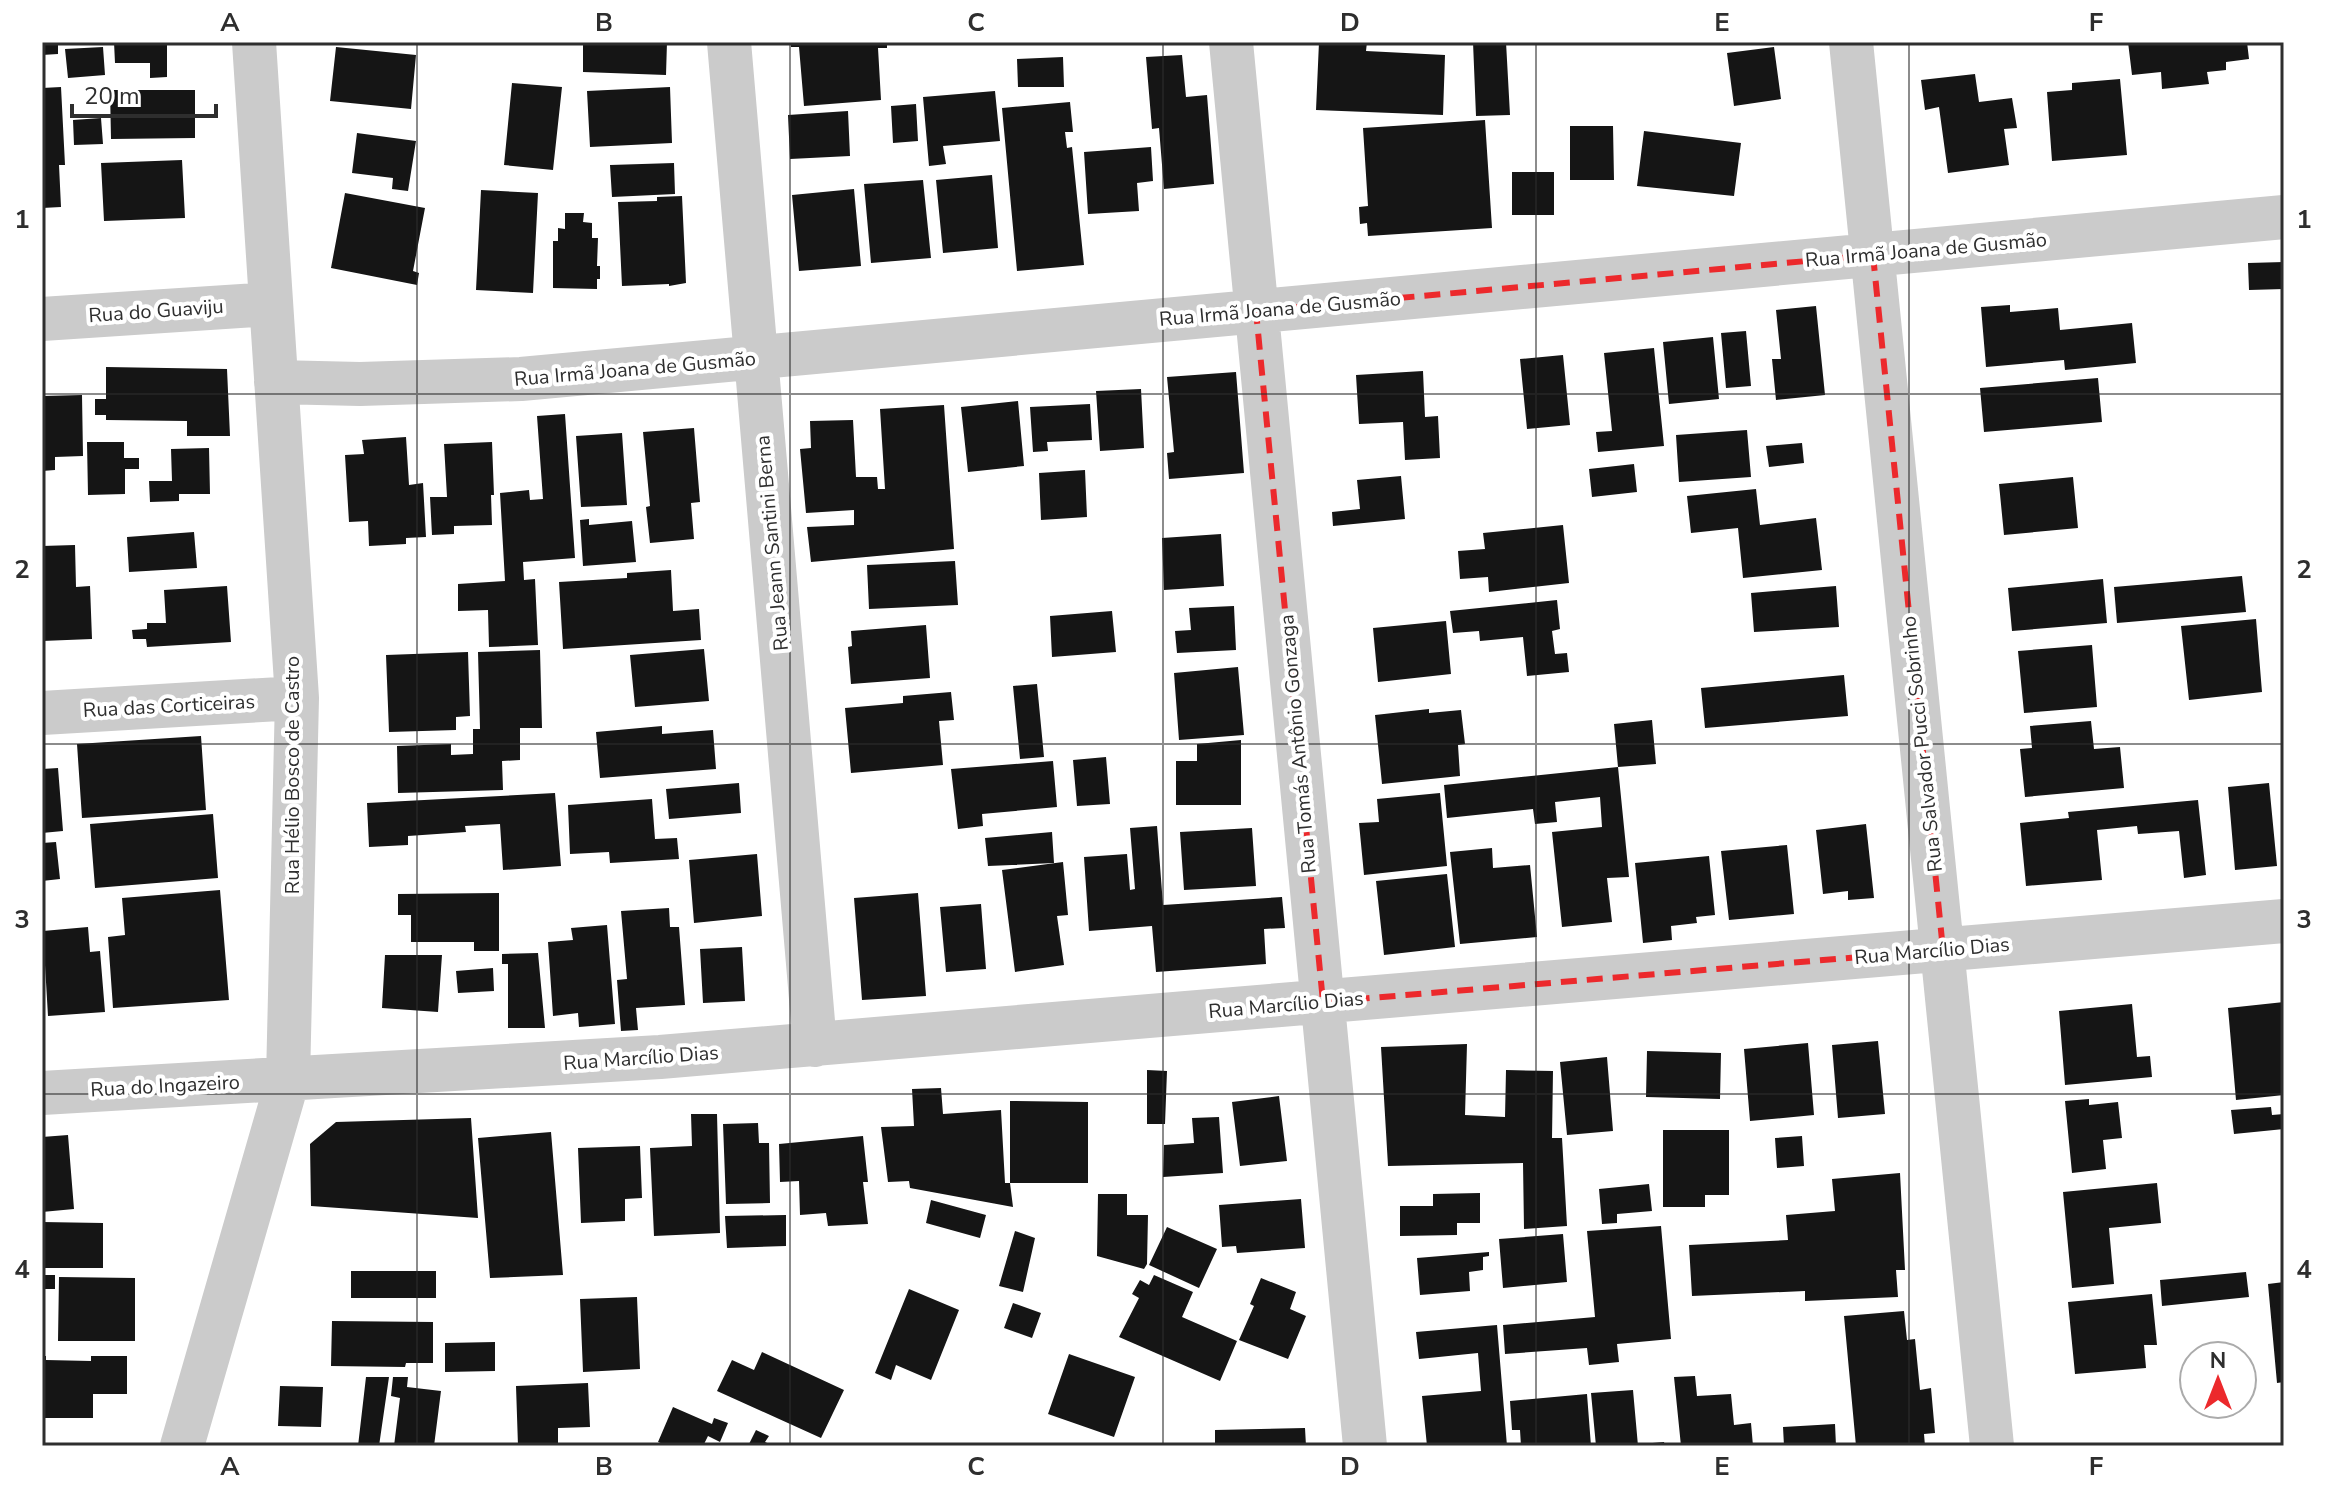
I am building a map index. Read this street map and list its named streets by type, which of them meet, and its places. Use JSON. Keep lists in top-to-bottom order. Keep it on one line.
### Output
{"streets":{"street":["Rua Irmã Joana de Gusmão","Rua do Guaviju","Rua Jeann Santini Berna","Rua das Corticeiras","Rua Tomás Antônio Gonzaga","Rua Salvador Pucci Sobrinho","Rua Hélio Bosco de Castro","Rua Marcílio Dias","Rua do Ingazeiro"]},"crossings":[["Rua Irmã Joana de Gusmão","Rua Jeann Santini Berna"],["Rua Irmã Joana de Gusmão","Rua Tomás Antônio Gonzaga"],["Rua Irmã Joana de Gusmão","Rua Salvador Pucci Sobrinho"],["Rua Irmã Joana de Gusmão","Rua Hélio Bosco de Castro"],["Rua do Guaviju","Rua Hélio Bosco de Castro"],["Rua Jeann Santini Berna","Rua Marcílio Dias"],["Rua das Corticeiras","Rua Hélio Bosco de Castro"],["Rua Tomás Antônio Gonzaga","Rua Marcílio Dias"],["Rua Salvador Pucci Sobrinho","Rua Marcílio Dias"],["Rua Hélio Bosco de Castro","Rua Marcílio Dias"],["Rua Hélio Bosco de Castro","Rua do Ingazeiro"],["Rua Marcílio Dias","Rua do Ingazeiro"]],"scale_bar":"20 m","north":"top","grid":{"columns":["A","B","C","D","E","F"],"rows":["1","2","3","4"]}}
